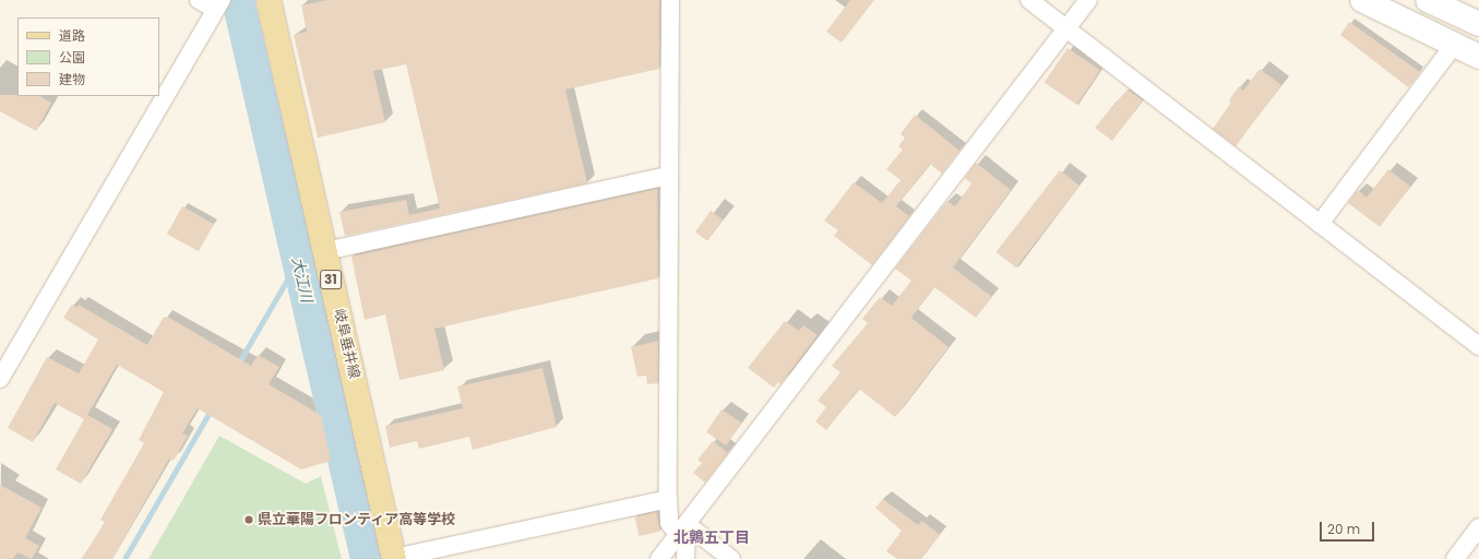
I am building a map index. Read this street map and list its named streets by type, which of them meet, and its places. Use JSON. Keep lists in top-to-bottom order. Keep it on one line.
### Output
{"streets":{"main road":["31","岐阜垂井線"]},"districts":["北鶉五丁目"],"water":["大江川"],"places":["県立華陽フロンティア高等学校"],"legend":["道路","公園","建物"],"scale_bar":"20 m"}
